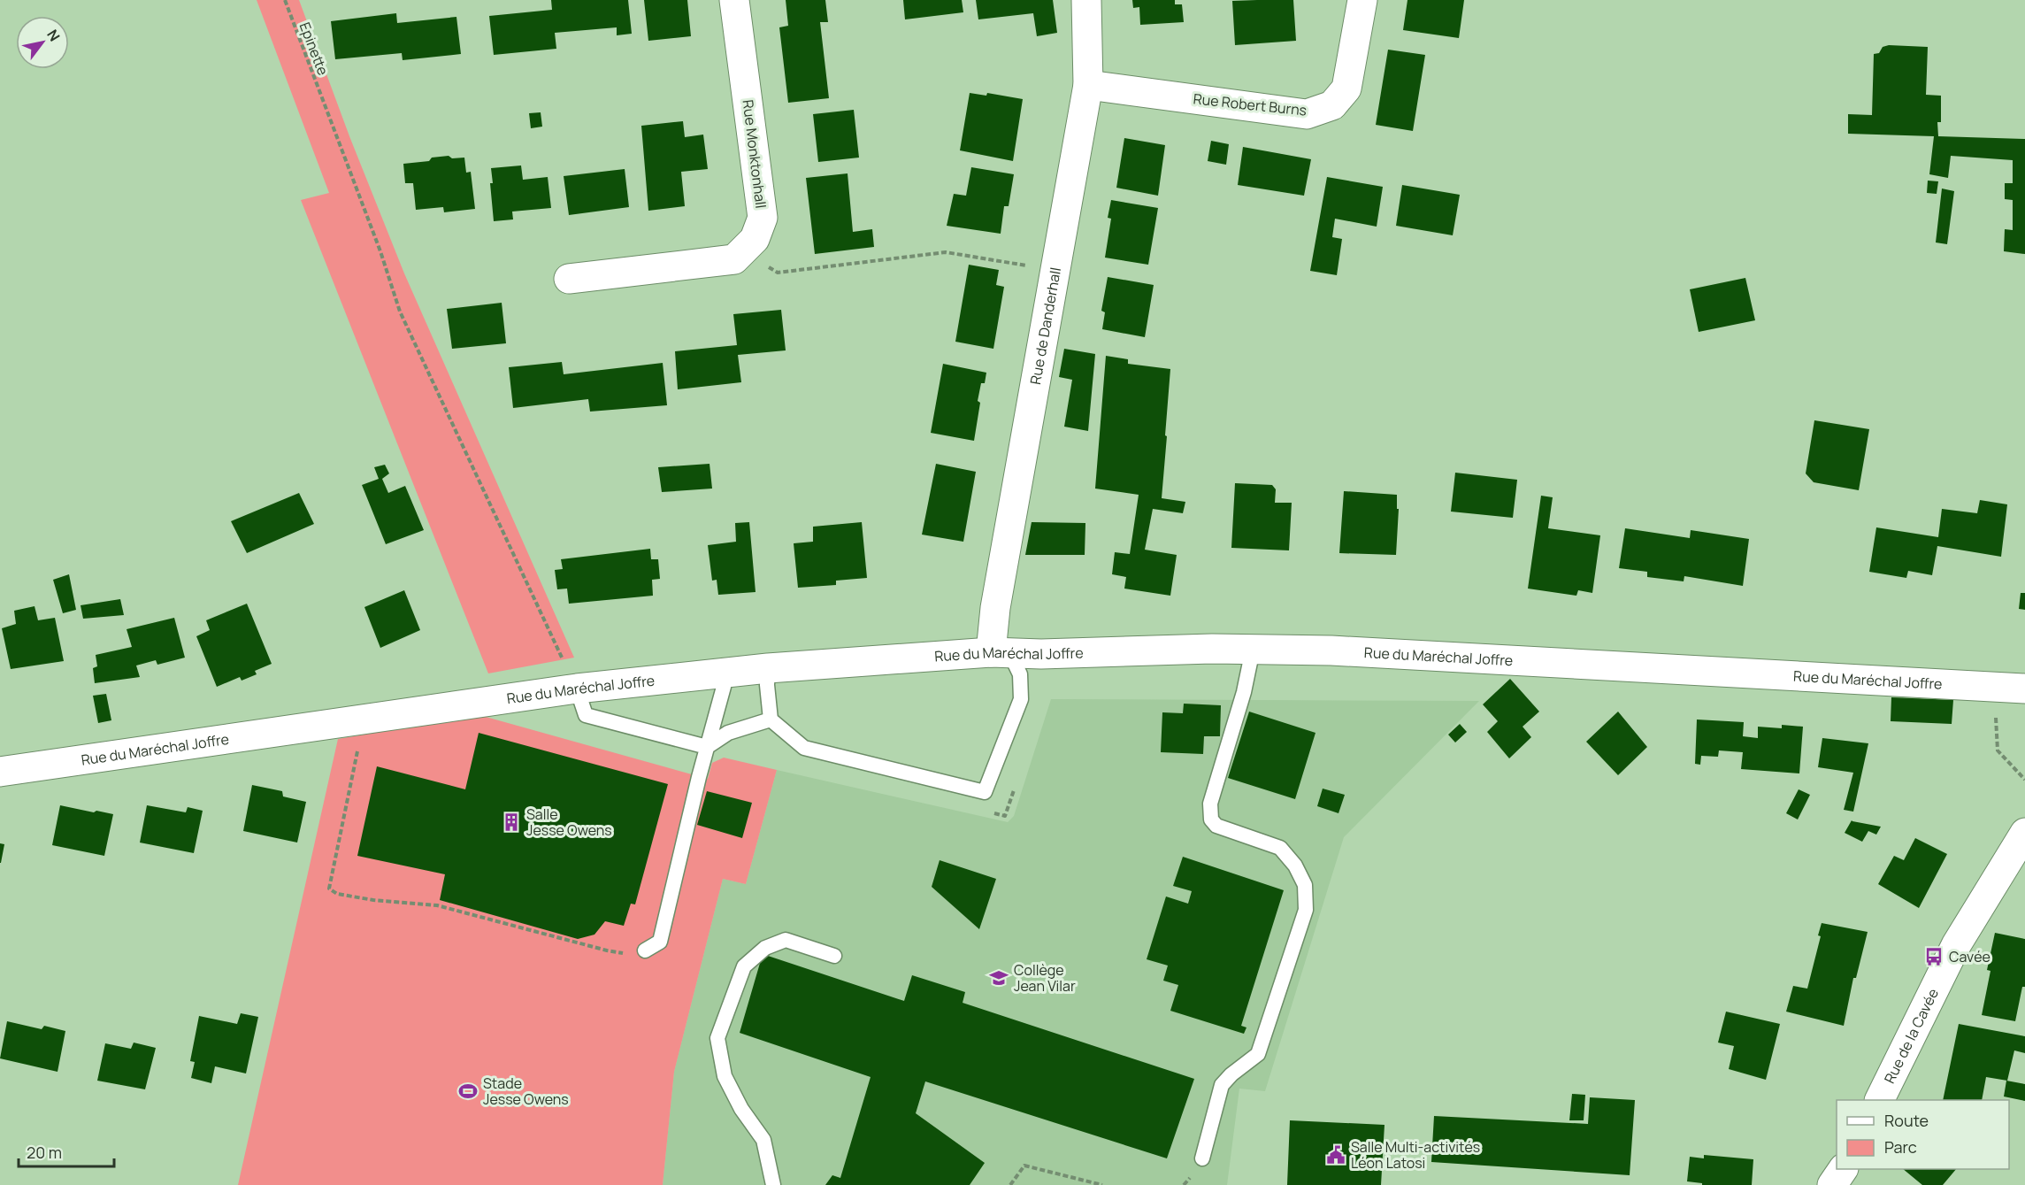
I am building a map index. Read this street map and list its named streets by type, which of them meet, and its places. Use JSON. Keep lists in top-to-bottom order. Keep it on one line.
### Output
{"streets":{"street":["Rue Robert Burns","Rue Monktonhall","Rue de Danderhall","Rue du Maréchal Joffre","Rue de la Cavée"],"path":["Epinette"]},"crossings":[["Epinette","Rue du Maréchal Joffre"],["Rue Robert Burns","Rue de Danderhall"],["Rue de Danderhall","Rue du Maréchal Joffre"]],"places":{"building":["Salle Jesse Owens"],"bus stop":["Cavée"],"school or university":["Collège Jean Vilar"],"sports":["Stade Jesse Owens"],"public building":["Salle Multi-activités Léon Latosi"]},"legend":["Route","Parc"],"scale_bar":"20 m","north":"top right"}
